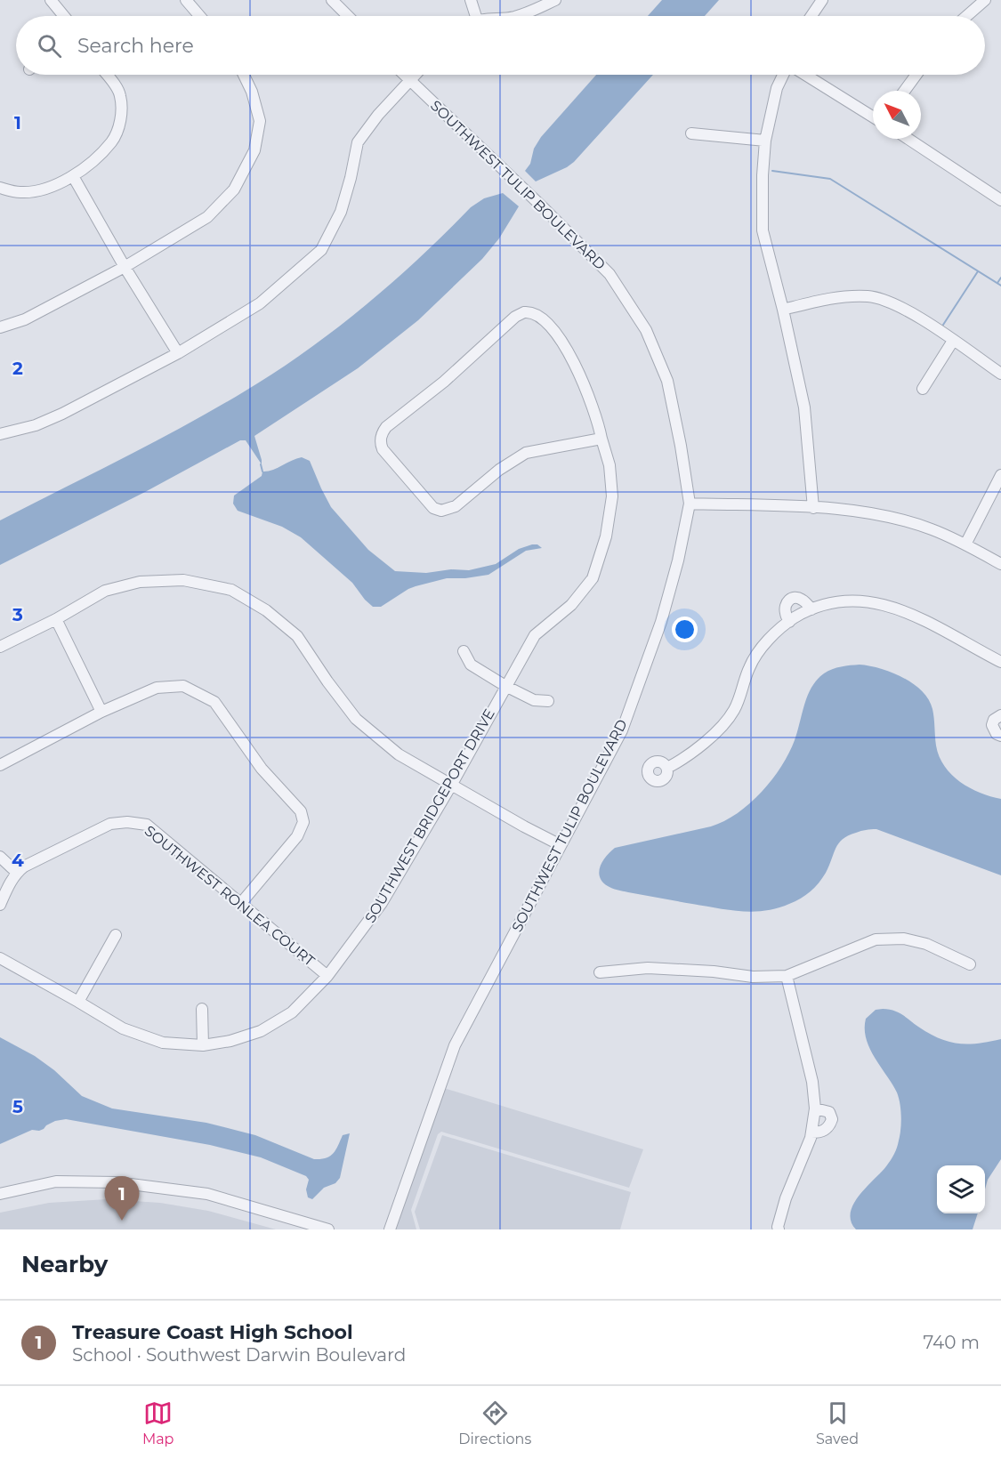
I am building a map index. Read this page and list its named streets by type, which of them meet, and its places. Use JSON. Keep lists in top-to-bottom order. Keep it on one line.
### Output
{"streets":{"street":["SOUTHWEST TULIP BOULEVARD","SOUTHWEST BRIDGEPORT DRIVE","SOUTHWEST RONLEA COURT"]},"crossings":[["SOUTHWEST BRIDGEPORT DRIVE","SOUTHWEST RONLEA COURT"]],"north":"top left","page":{"search":"Search here","pins":"1","heading":"Nearby","list":[{"mark":"1","name":"Treasure Coast High School","note":"School · Southwest Darwin Boulevard","value":"740 m"}],"nav":["Map","Directions","Saved"]},"grid":{"rows":["1","2","3","4","5"]}}
